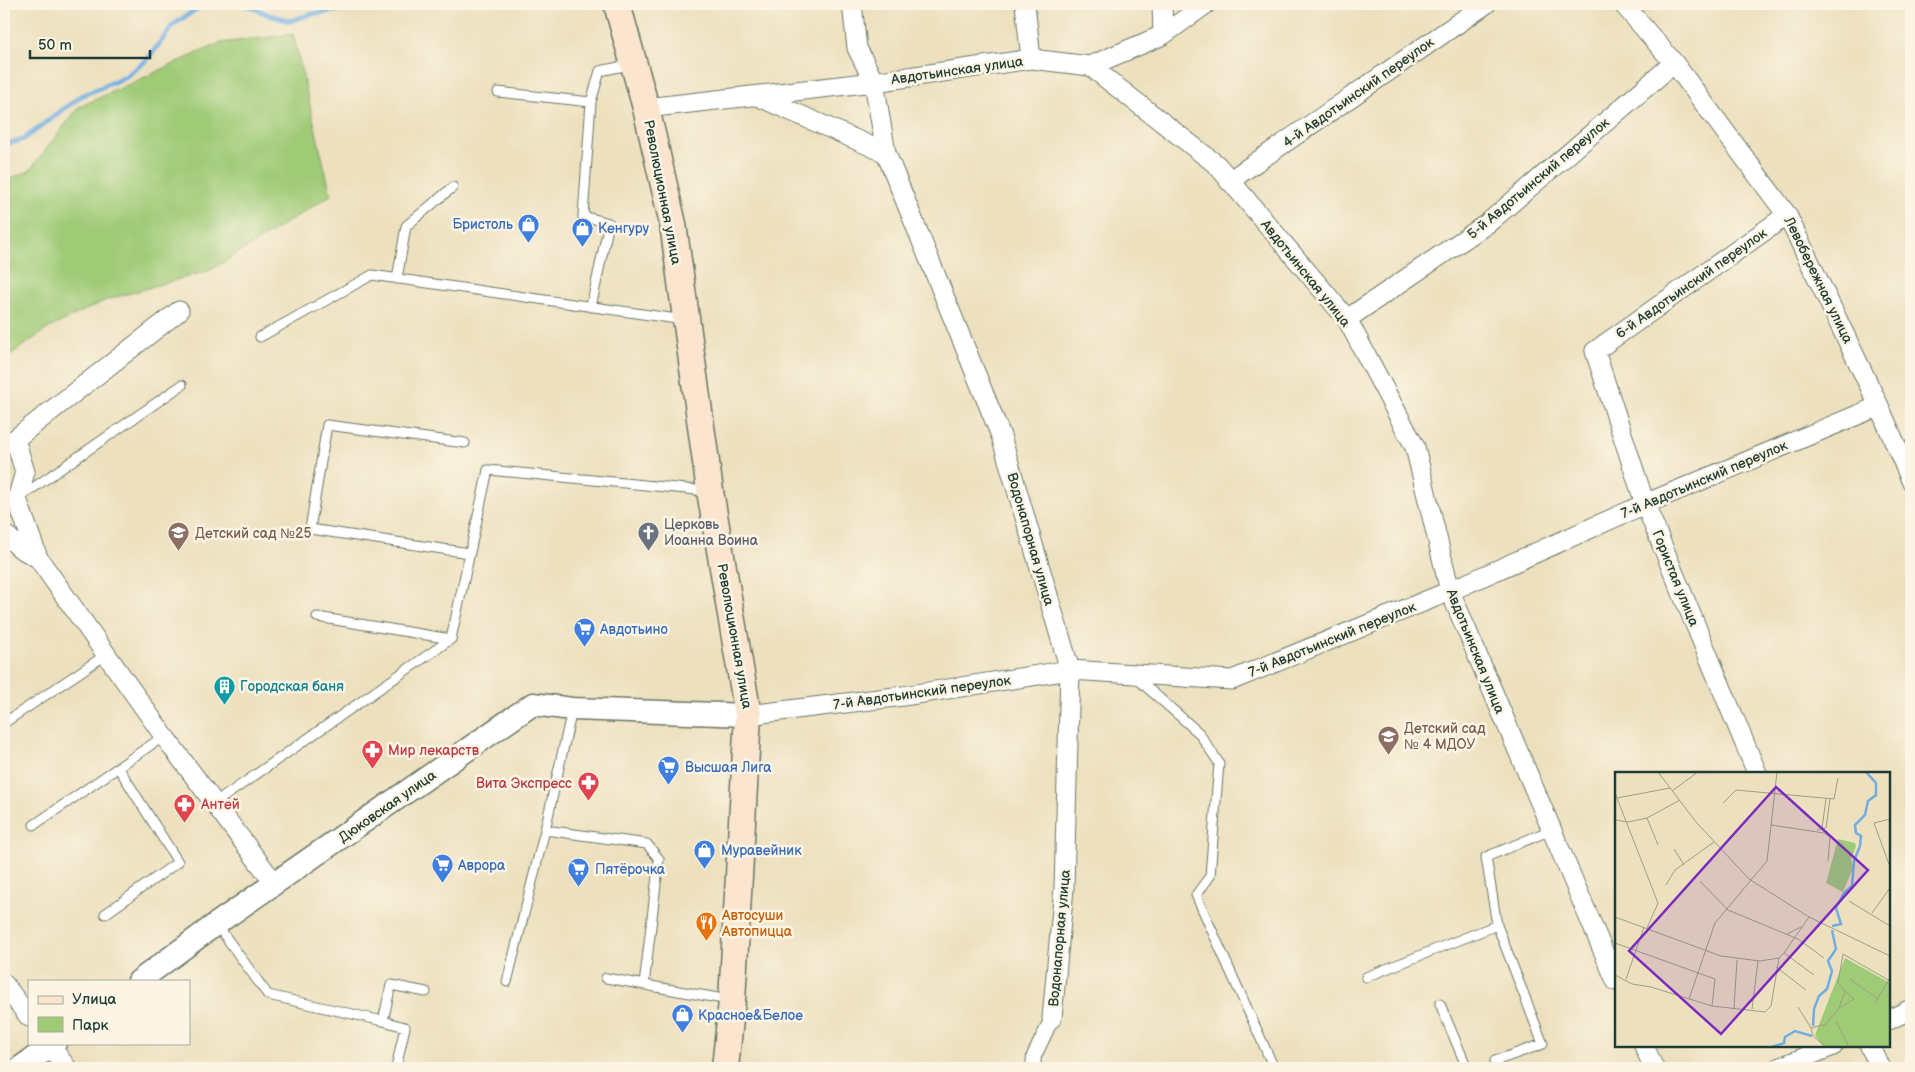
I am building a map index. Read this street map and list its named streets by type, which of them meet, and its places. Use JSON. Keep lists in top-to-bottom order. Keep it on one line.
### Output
{"streets":{"main road":["Революционная улица"],"street":["Авдотьинская улица","4-й Авдотьинский переулок","5-й Авдотьинский переулок","Левобережная улица","6-й Авдотьинский переулок","7-й Авдотьинский переулок","Водонапорная улица","Гористая улица","Дюковская улица"]},"crossings":[["Авдотьинская улица","4-й Авдотьинский переулок"],["Авдотьинская улица","5-й Авдотьинский переулок"],["Авдотьинская улица","Революционная улица"],["Авдотьинская улица","7-й Авдотьинский переулок"],["Авдотьинская улица","Водонапорная улица"],["5-й Авдотьинский переулок","Левобережная улица"],["Революционная улица","7-й Авдотьинский переулок"],["Революционная улица","Дюковская улица"],["Левобережная улица","6-й Авдотьинский переулок"],["Левобережная улица","7-й Авдотьинский переулок"],["6-й Авдотьинский переулок","Гористая улица"],["7-й Авдотьинский переулок","Водонапорная улица"],["7-й Авдотьинский переулок","Гористая улица"],["7-й Авдотьинский переулок","Дюковская улица"]],"places":{"shop":["Бристоль","Кенгуру","Муравейник","Красное&Белое"],"church":["Церковь Иоанна Воина"],"school or university":["Детский сад №25","Детский сад № 4 МДОУ"],"supermarket":["Авдотьино","Высшая Лига","Аврора","Пятёрочка"],"building":["Городская баня"],"pharmacy":["Мир лекарств","Вита Экспресс","Антей"],"restaurant":["Автосуши Автопицца"]},"legend":["Улица","Парк"],"scale_bar":"50 m"}
